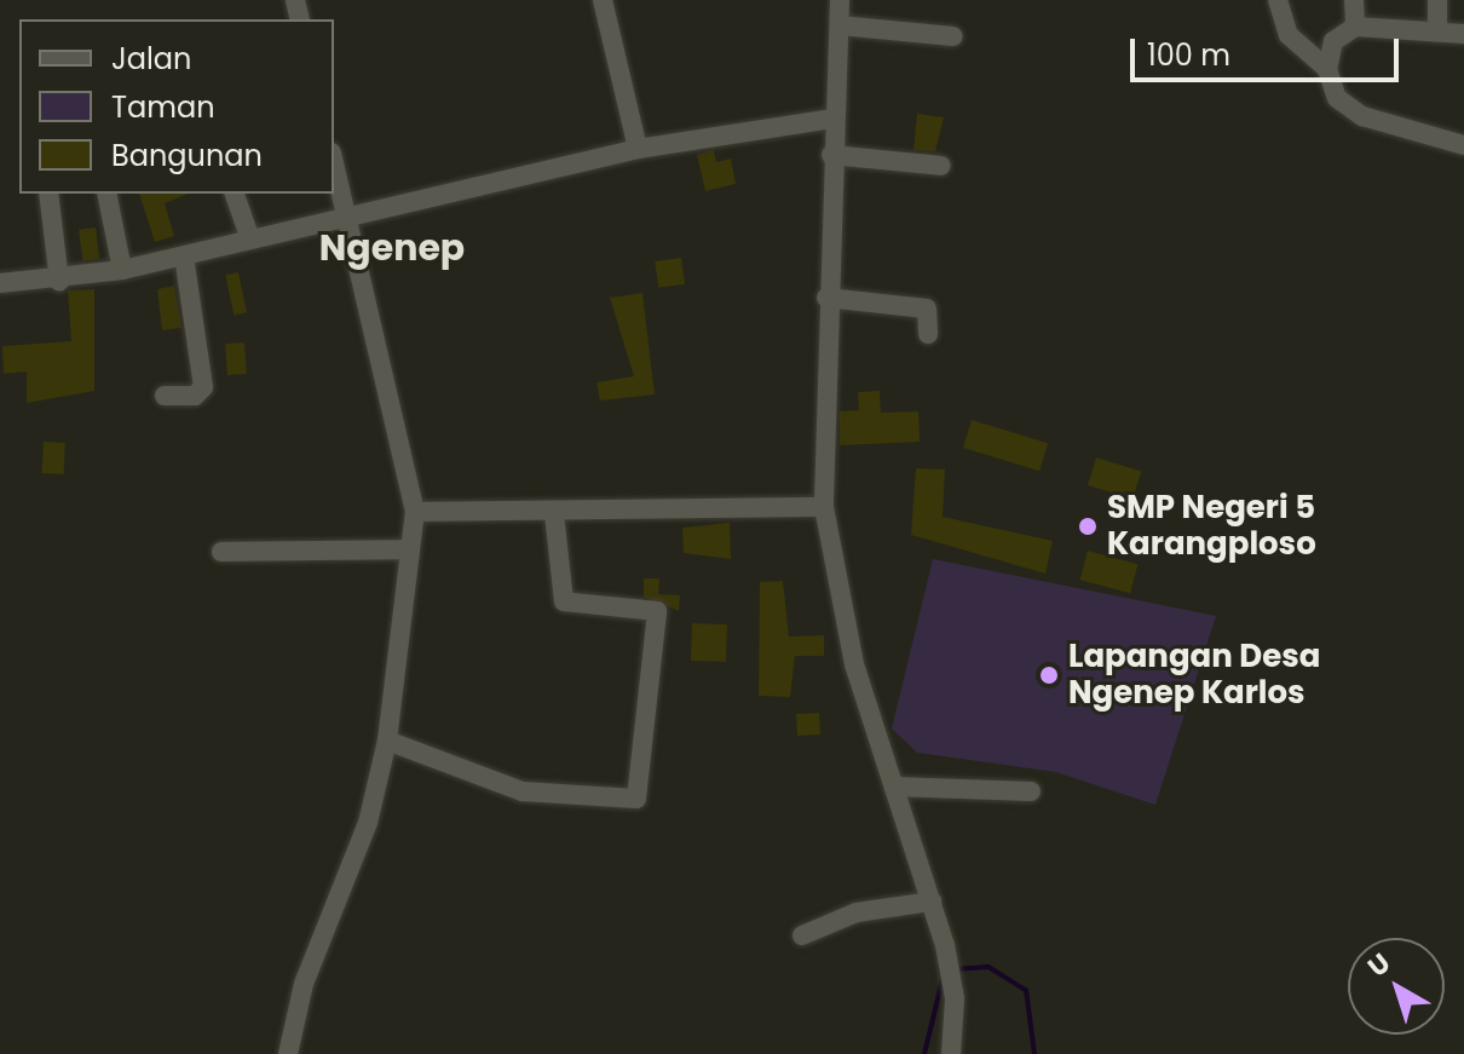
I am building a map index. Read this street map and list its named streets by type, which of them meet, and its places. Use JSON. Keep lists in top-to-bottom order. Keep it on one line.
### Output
{"districts":["Ngenep"],"places":["SMP Negeri 5 Karangploso","Lapangan Desa Ngenep Karlos"],"legend":["Jalan","Taman","Bangunan"],"scale_bar":"100 m","north":"top left"}
